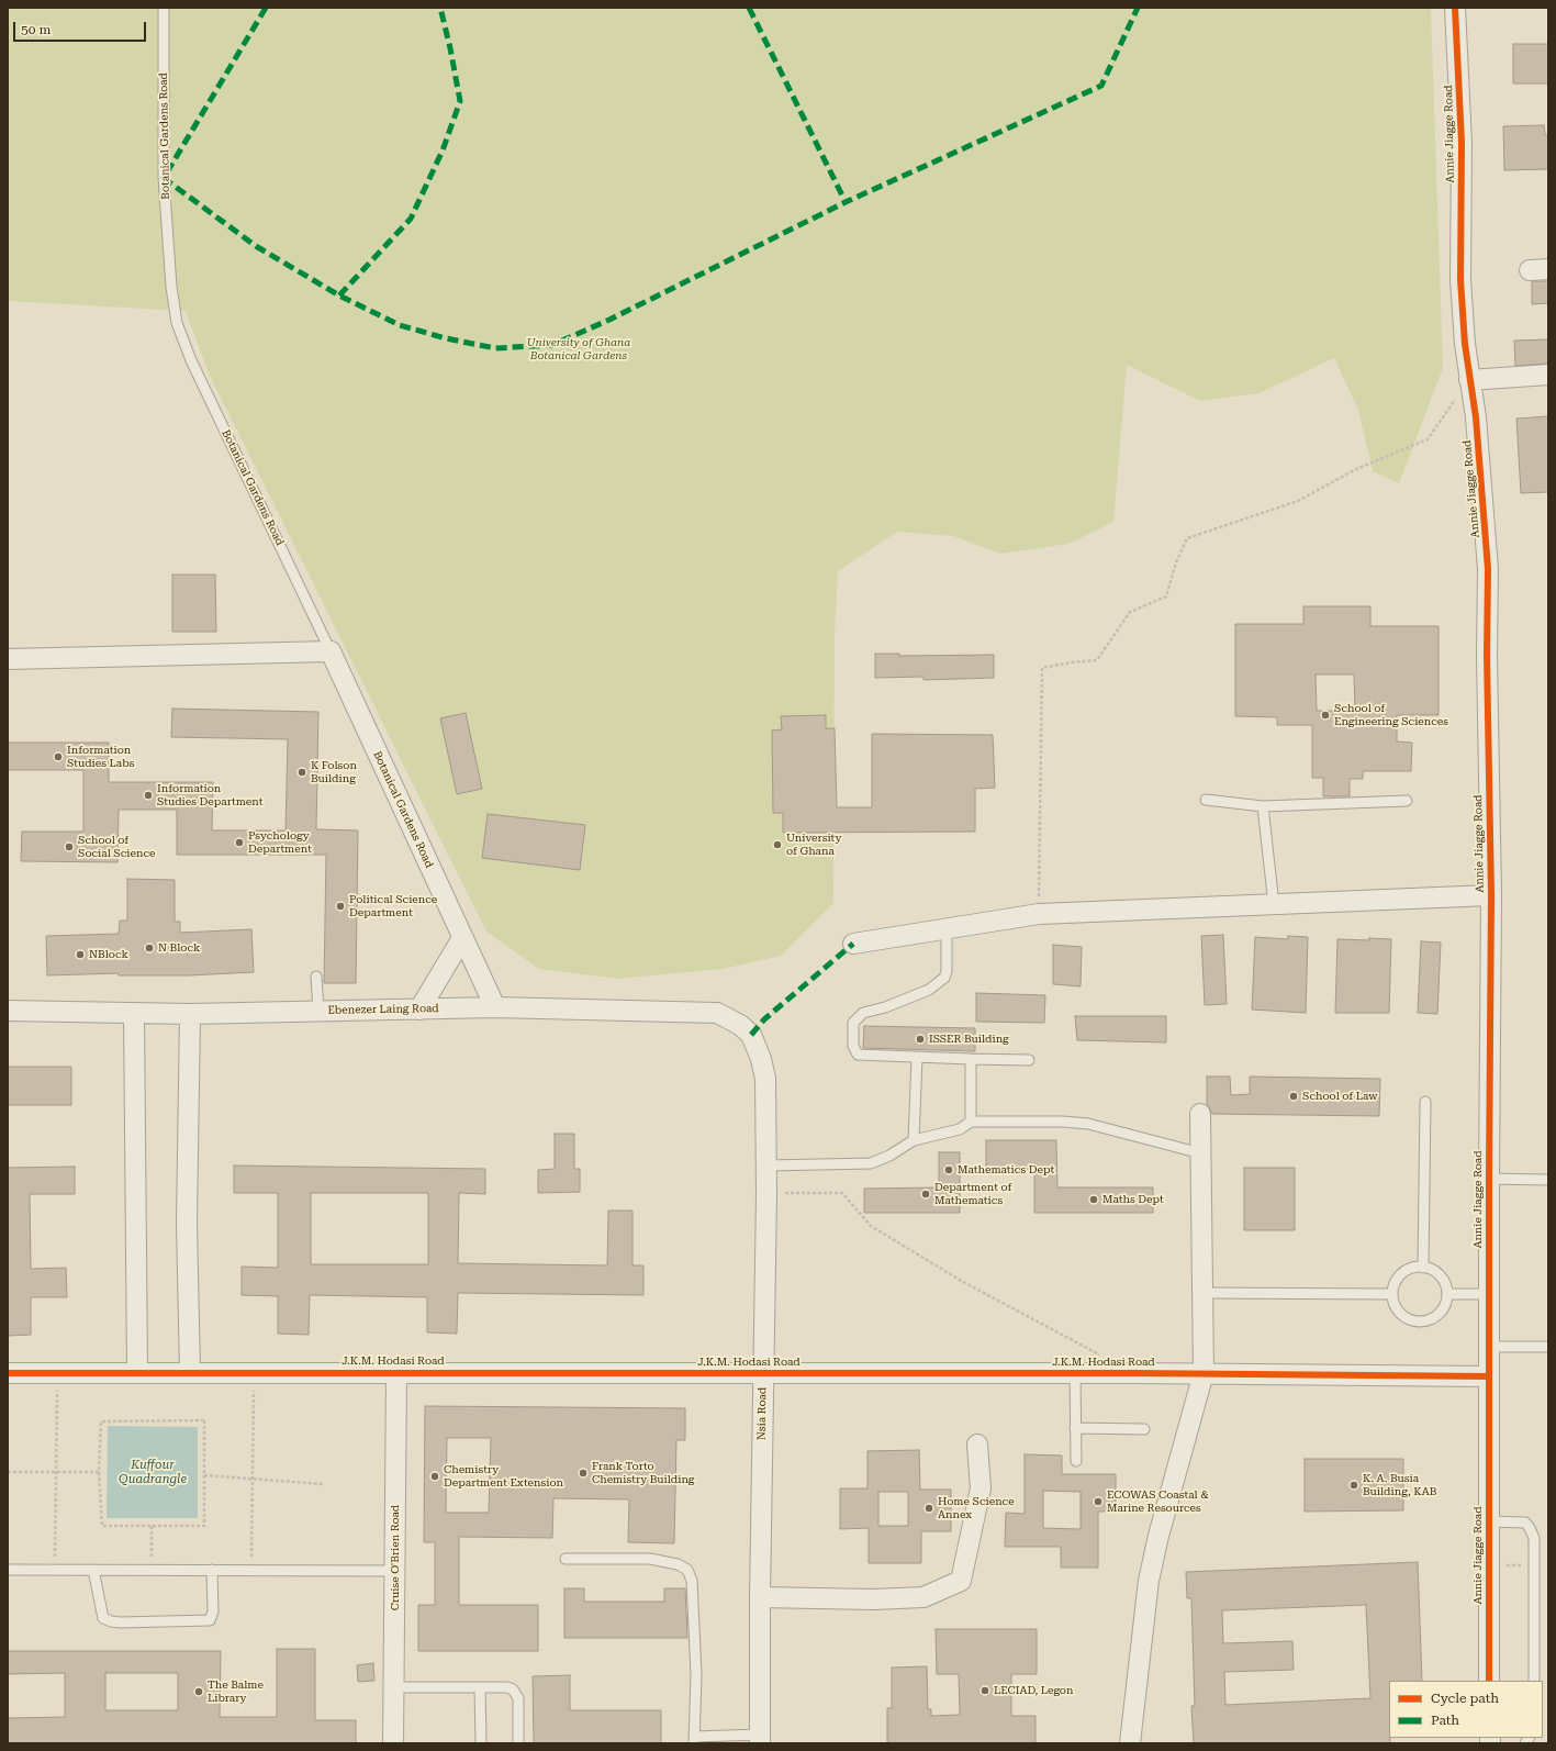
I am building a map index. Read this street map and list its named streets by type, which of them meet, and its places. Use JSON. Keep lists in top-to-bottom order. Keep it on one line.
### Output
{"streets":{"street":["Annie Jiagge Road","Botanical Gardens Road","Ebenezer Laing Road","J.K.M. Hodasi Road","Nsia Road","Cruise O'Brien Road"]},"crossings":[["Annie Jiagge Road","J.K.M. Hodasi Road"],["Botanical Gardens Road","Ebenezer Laing Road"],["Ebenezer Laing Road","Nsia Road"],["J.K.M. Hodasi Road","Nsia Road"],["J.K.M. Hodasi Road","Cruise O'Brien Road"]],"water":["Kuffour Quadrangle"],"parks":["University of Ghana Botanical Gardens"],"places":["School of Engineering Sciences","Information Studies Labs","K Folson Building","Information Studies Department","Psychology Department","University of Ghana","School of Social Science","Political Science Department","N Block","NBlock","ISSER Building","School of Law","Mathematics Dept","Department of Mathematics","Maths Dept","Frank Torto Chemistry Building","Chemistry Department Extension","K. A. Busia Building, KAB","ECOWAS Coastal & Marine Resources","Home Science Annex","LECIAD, Legon","The Balme Library"],"legend":["Cycle path","Path"],"scale_bar":"50 m"}
